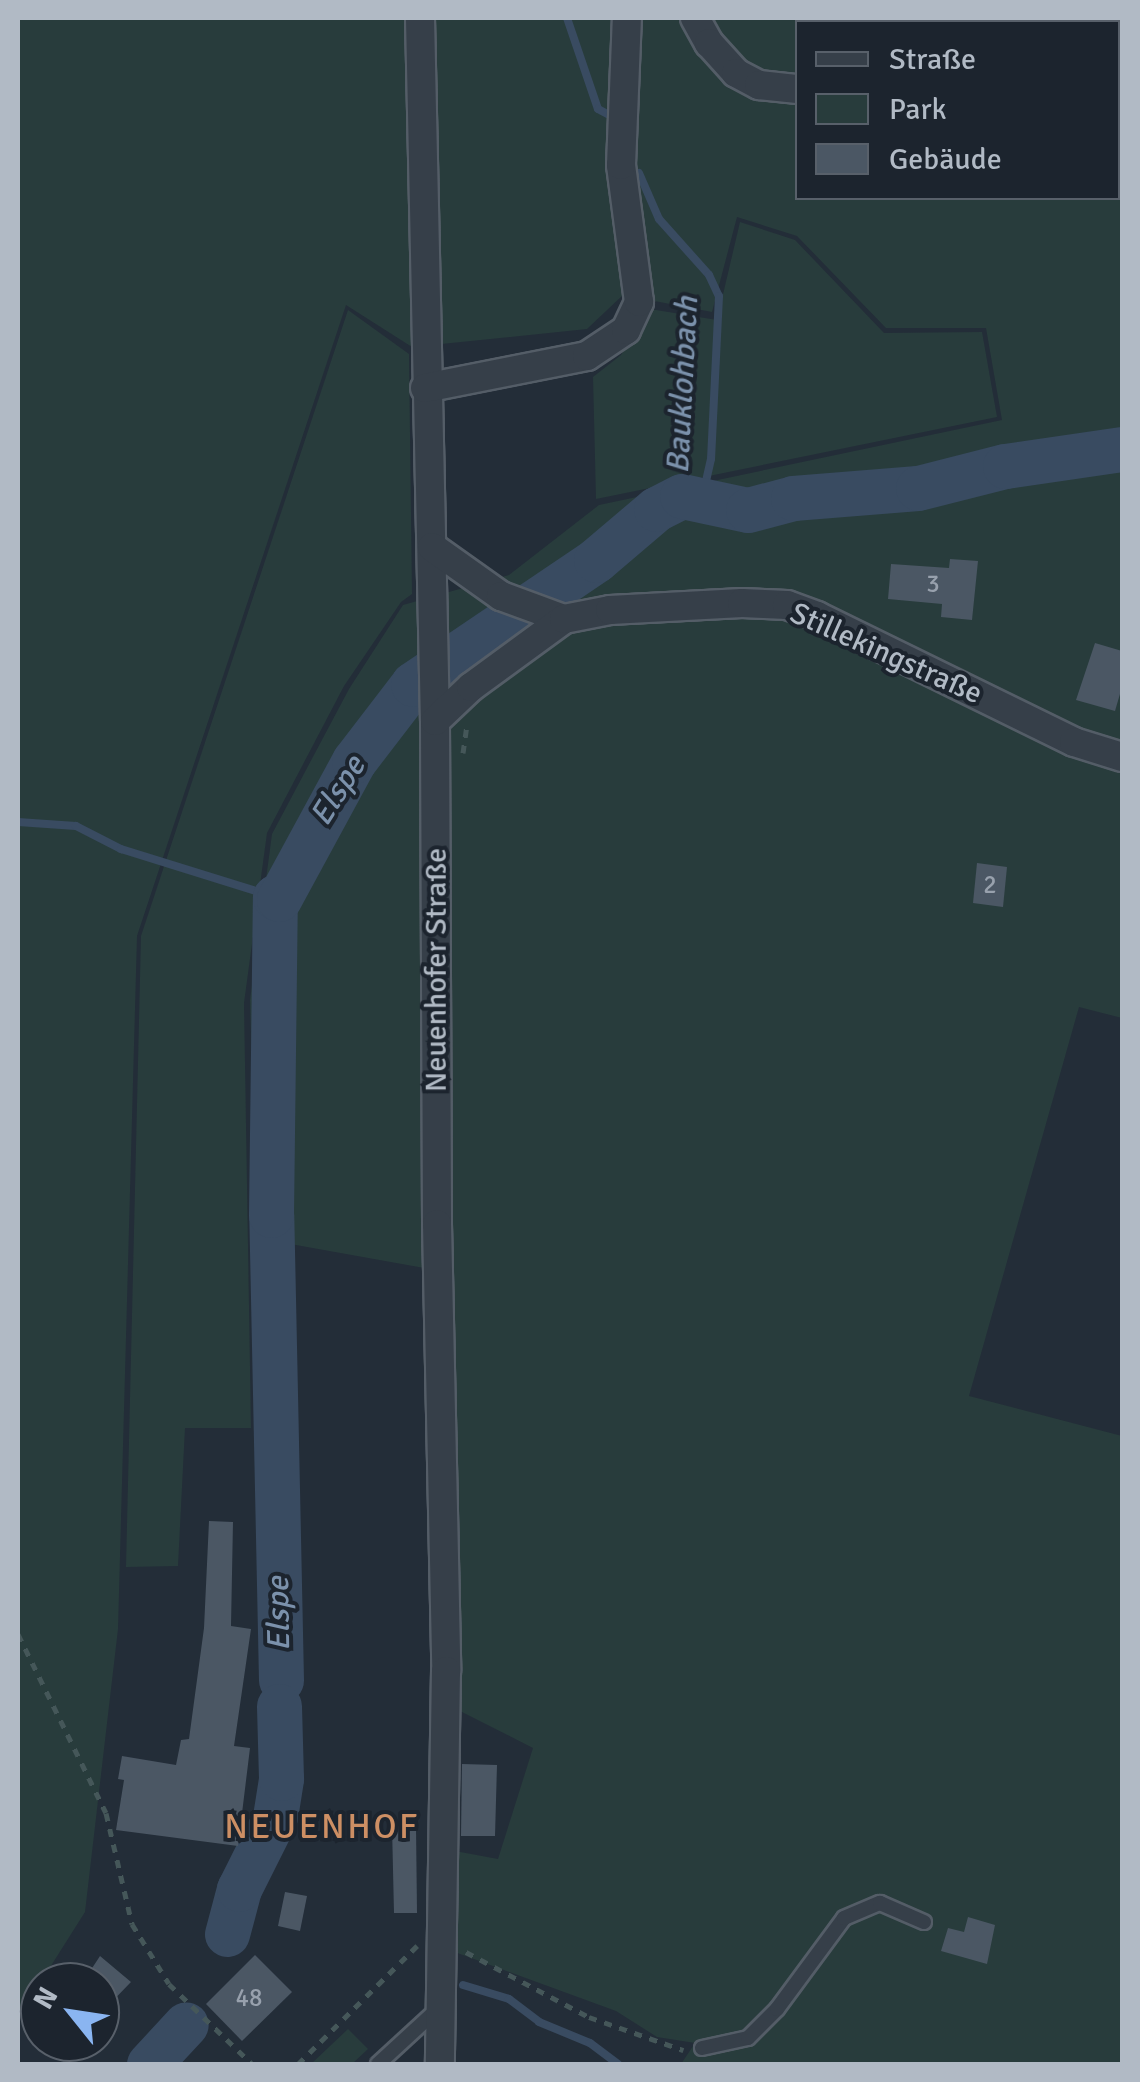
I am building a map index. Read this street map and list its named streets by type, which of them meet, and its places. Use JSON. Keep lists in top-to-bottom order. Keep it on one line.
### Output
{"streets":{"street":["Stillekingstraße","Neuenhofer Straße"]},"crossings":[["Stillekingstraße","Neuenhofer Straße"]],"districts":["NEUENHOF"],"water":["Bauklohbach","Elspe"],"house_numbers":["3","2","48"],"legend":["Straße","Park","Gebäude"],"north":"top left"}
